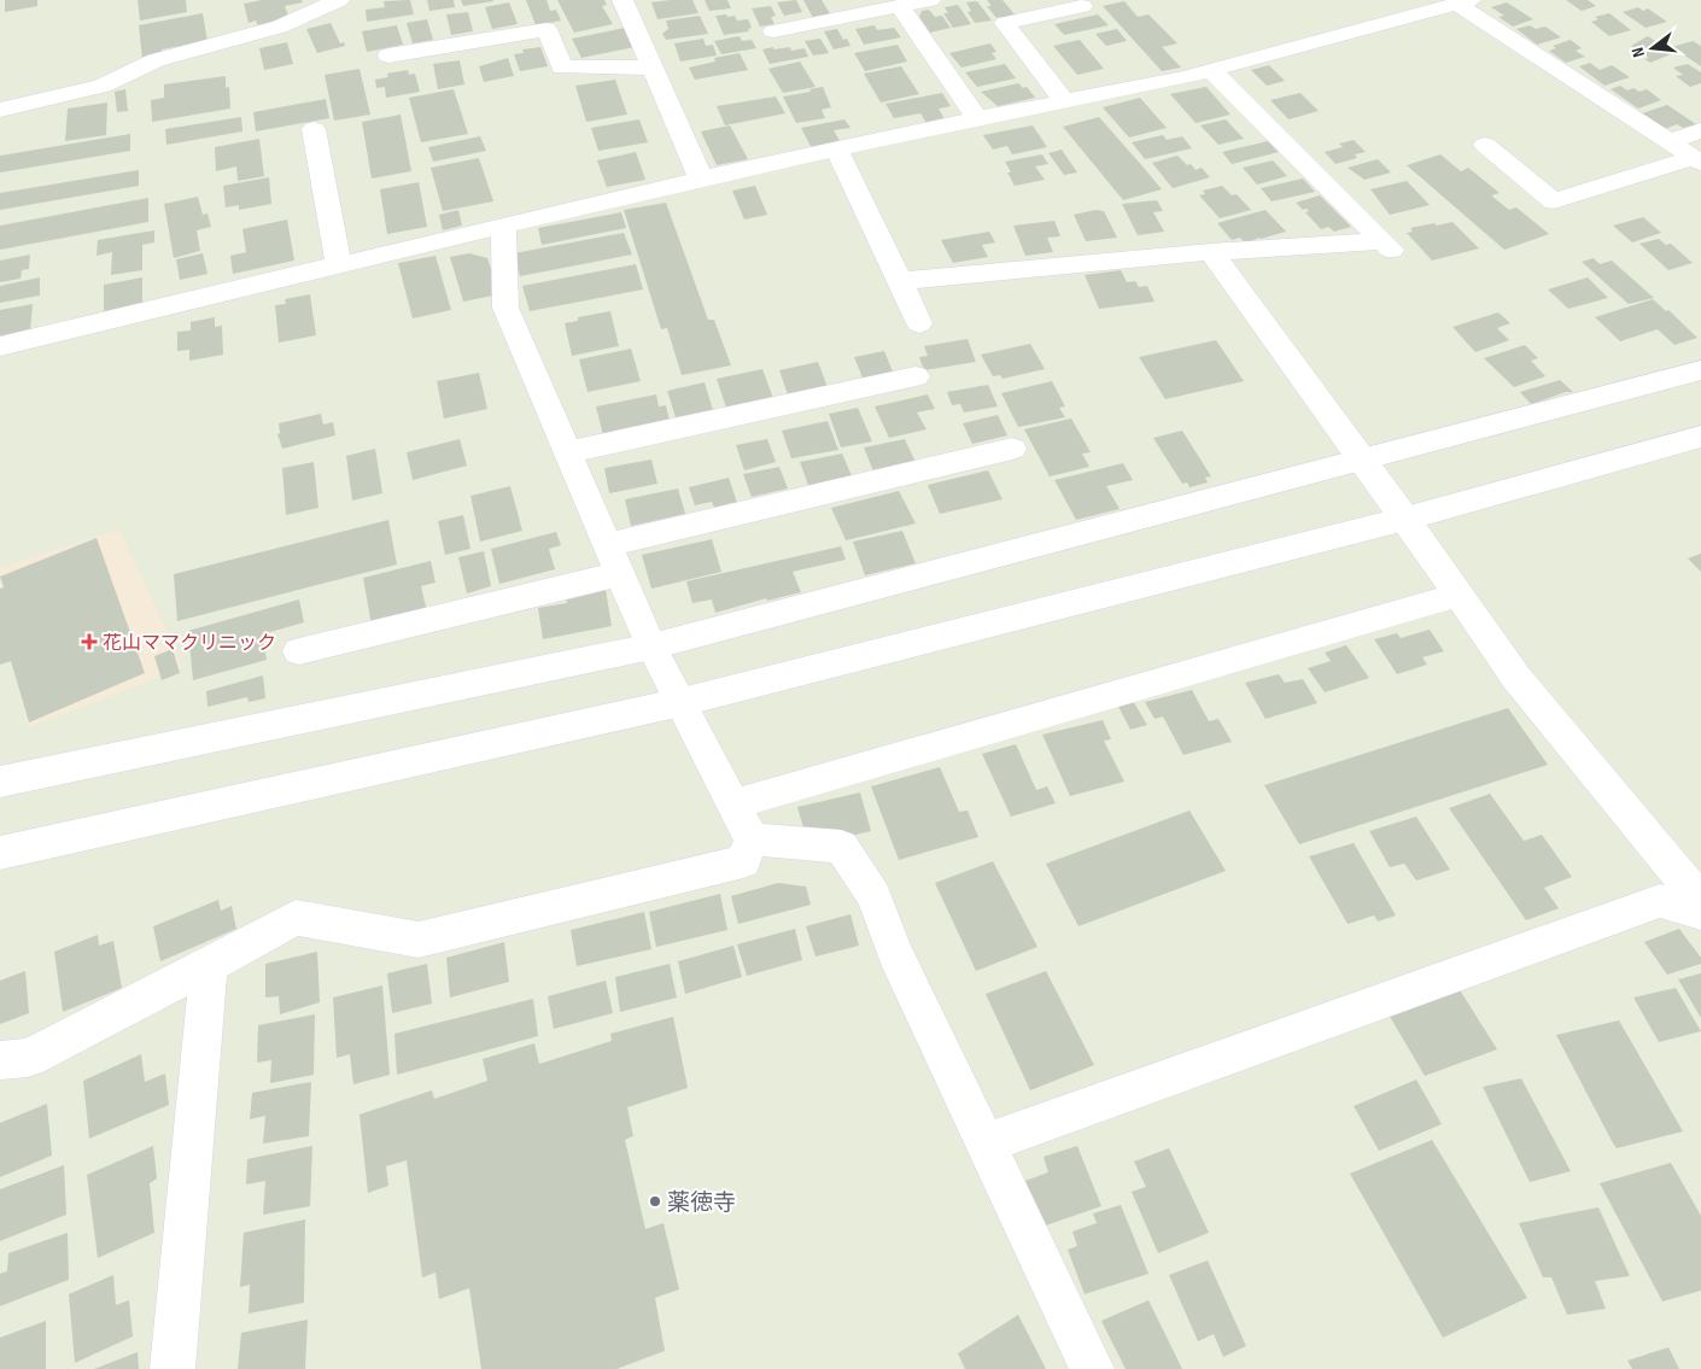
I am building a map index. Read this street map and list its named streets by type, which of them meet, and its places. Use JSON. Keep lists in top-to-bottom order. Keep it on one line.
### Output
{"places":{"health":["花山ママクリニック"],"other":["薬徳寺"]},"north":"left"}
